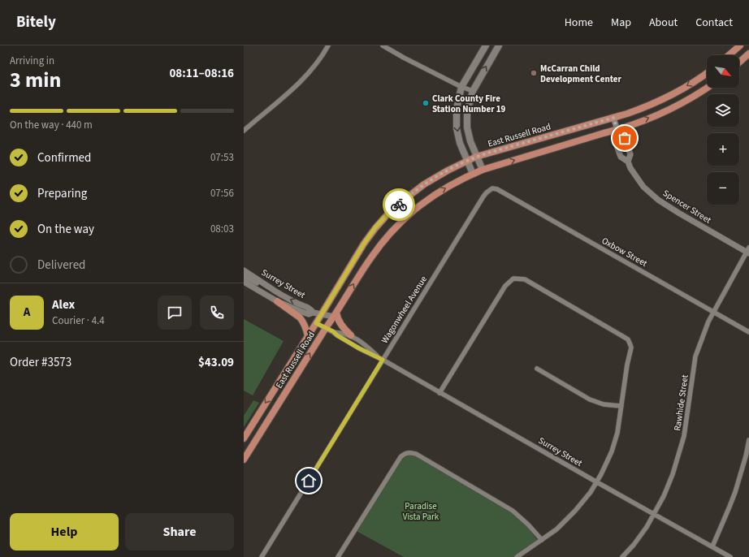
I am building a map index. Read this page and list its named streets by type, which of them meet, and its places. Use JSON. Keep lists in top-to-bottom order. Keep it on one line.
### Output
{"streets":{"main road":["East Russell Road"],"street":["Spencer Street","Oxbow Street","Surrey Street","Wagonwheel Avenue","Rawhide Street"]},"crossings":[["East Russell Road","Spencer Street"],["East Russell Road","Surrey Street"],["Spencer Street","Rawhide Street"],["Oxbow Street","Wagonwheel Avenue"],["Oxbow Street","Rawhide Street"],["Surrey Street","Wagonwheel Avenue"],["Surrey Street","Rawhide Street"]],"parks":["Paradise Vista Park"],"places":["McCarran Child Development Center","Clark County Fire Station Number 19"],"north":"bottom right","page":{"header":"Bitely","nav":["Home","Map","About","Contact"],"heading":["3 min","Arriving in","08:11–08:16"],"panel":["Alex","Courier · 4.4","Order #3573","$43.09"],"map_buttons":["+","−"],"bar":"On the way · 440 m","list":[["Confirmed","07:53"],["Preparing","07:56"],["On the way","08:03"],"Delivered"],"round":"A","buttons":["Help","Share"]}}
